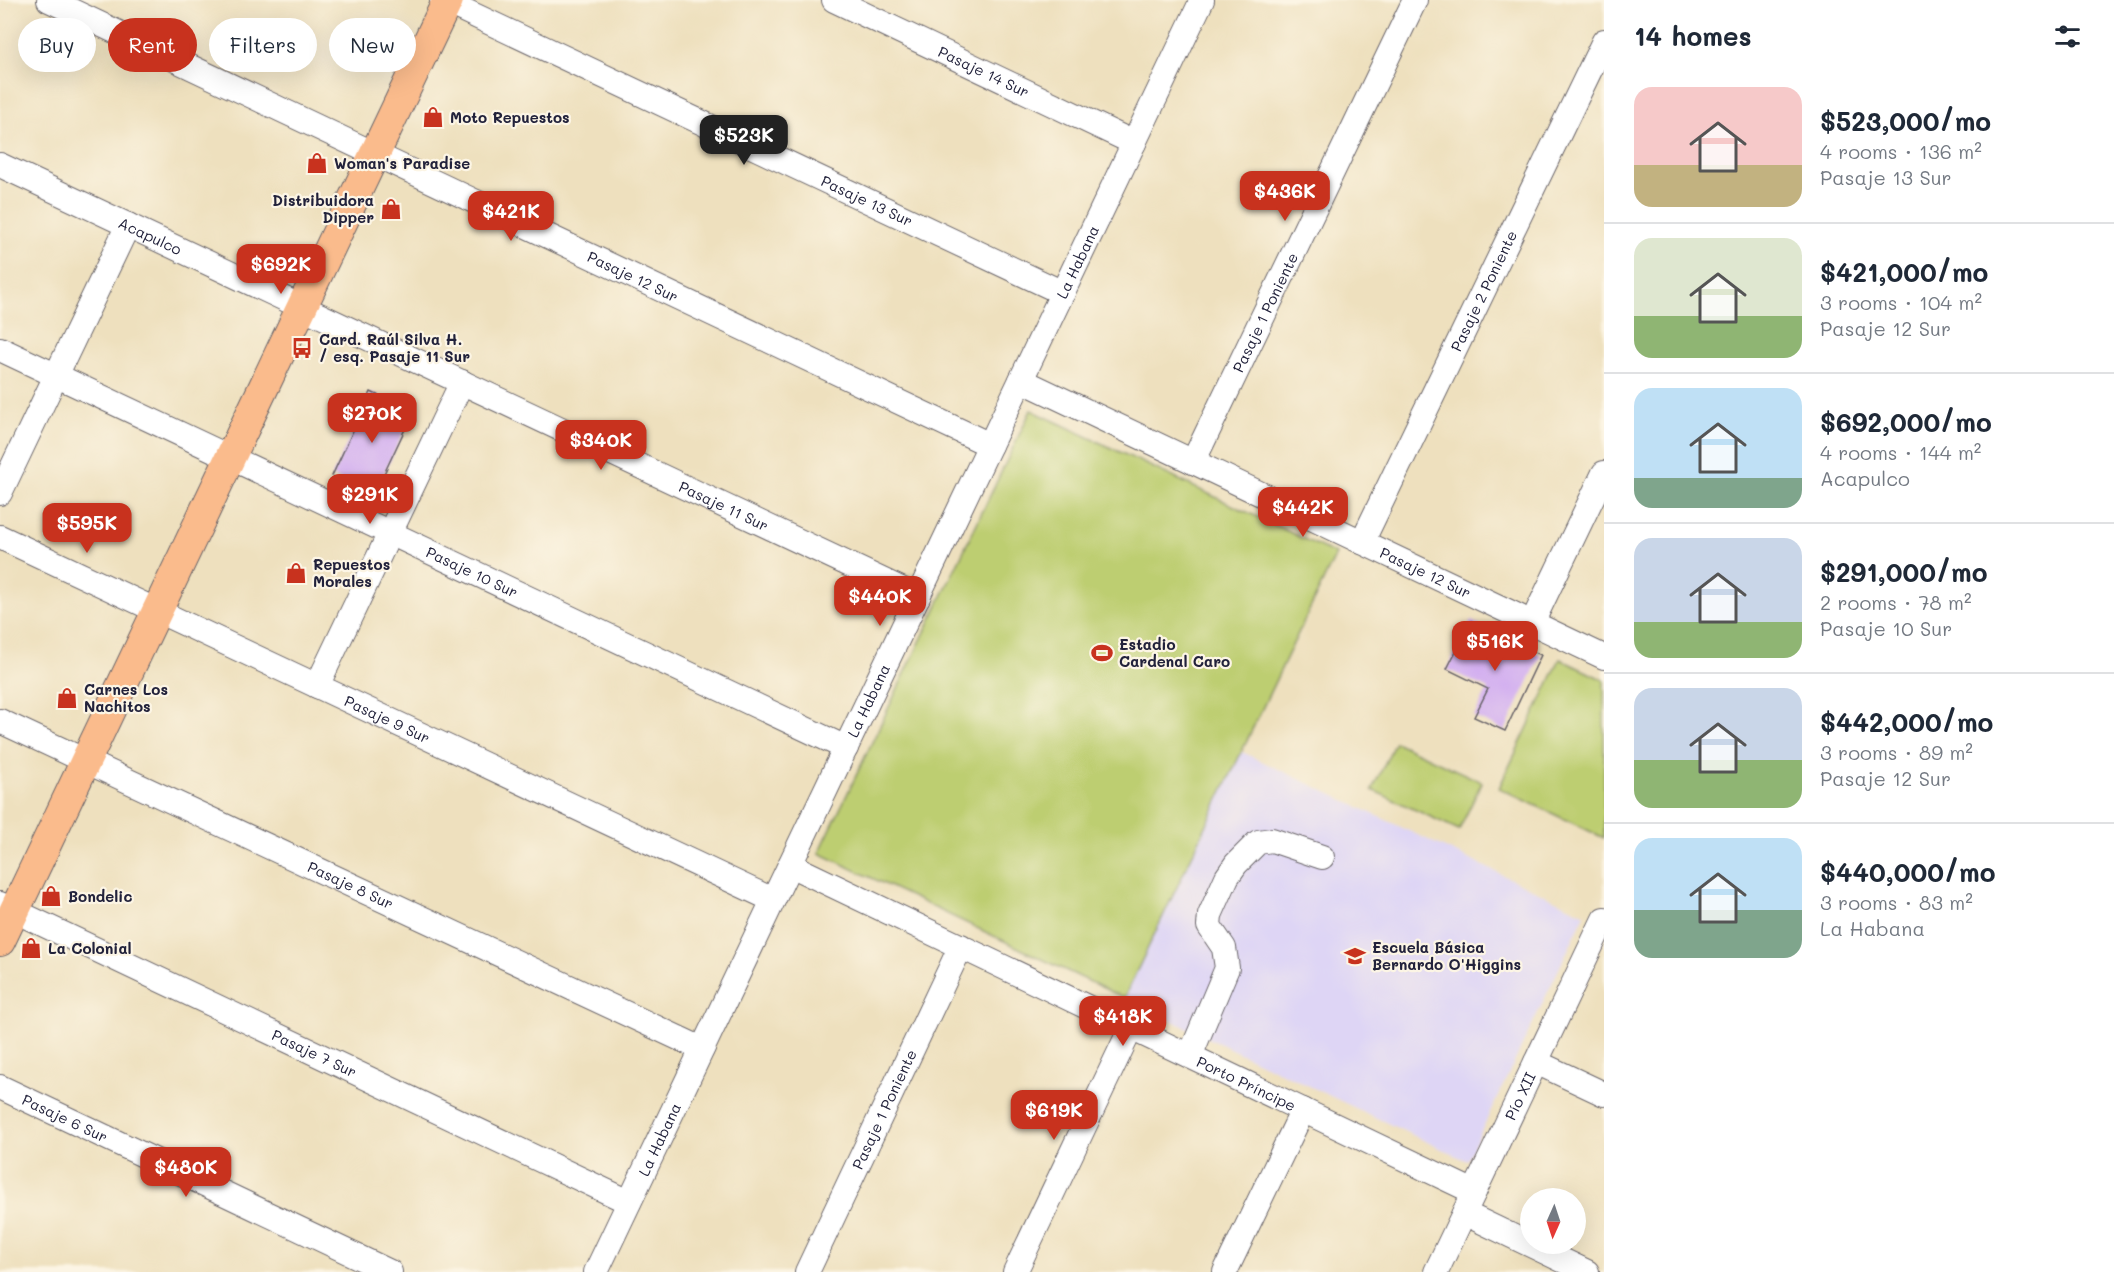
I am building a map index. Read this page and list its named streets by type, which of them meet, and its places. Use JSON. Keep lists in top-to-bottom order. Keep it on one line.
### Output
{"streets":{"street":["Pasaje 14 Sur","Pasaje 13 Sur","Acapulco","La Habana","Pasaje 12 Sur","Pasaje 2 Poniente","Pasaje 1 Poniente","Pasaje 11 Sur","Pasaje 10 Sur","Pasaje 9 Sur","Pasaje 8 Sur","Pasaje 7 Sur","Porto Príncipe","Pío XII","Pasaje 6 Sur"]},"crossings":[["Pasaje 14 Sur","La Habana"],["Pasaje 13 Sur","La Habana"],["Acapulco","Pasaje 11 Sur"],["La Habana","Pasaje 12 Sur"],["La Habana","Pasaje 11 Sur"],["La Habana","Pasaje 10 Sur"],["La Habana","Pasaje 9 Sur"],["La Habana","Pasaje 8 Sur"],["La Habana","Pasaje 7 Sur"],["La Habana","Porto Príncipe"],["Pasaje 12 Sur","Pasaje 2 Poniente"],["Pasaje 12 Sur","Pasaje 1 Poniente"],["Pasaje 1 Poniente","Porto Príncipe"],["Porto Príncipe","Pío XII"]],"places":{"shop":["Moto Repuestos","Woman's Paradise","Distribuidora Dipper","Repuestos Morales","Carnes Los Nachitos","Bondelic","La Colonial"],"bus stop":["Card. Raúl Silva H. / esq. Pasaje 11 Sur"],"sports":["Estadio Cardenal Caro"],"school or university":["Escuela Básica Bernardo O'Higgins"]},"north":"bottom","page":{"heading":"14 homes","chip":["Buy","Rent","Filters","New"],"list":[{"name":"$523,000/mo","note":"4 rooms · 136 m² · Pasaje 13 Sur"},{"name":"$421,000/mo","note":"3 rooms · 104 m² · Pasaje 12 Sur"},{"name":"$692,000/mo","note":"4 rooms · 144 m² · Acapulco"},{"name":"$291,000/mo","note":"2 rooms · 78 m² · Pasaje 10 Sur"},{"name":"$442,000/mo","note":"3 rooms · 89 m² · Pasaje 12 Sur"},{"name":"$440,000/mo","note":"3 rooms · 83 m² · La Habana"}],"price":["$523K","$436K","$421K","$692K","$270K","$340K","$291K","$442K","$595K","$440K","$516K","$418K","$619K","$480K"]}}
